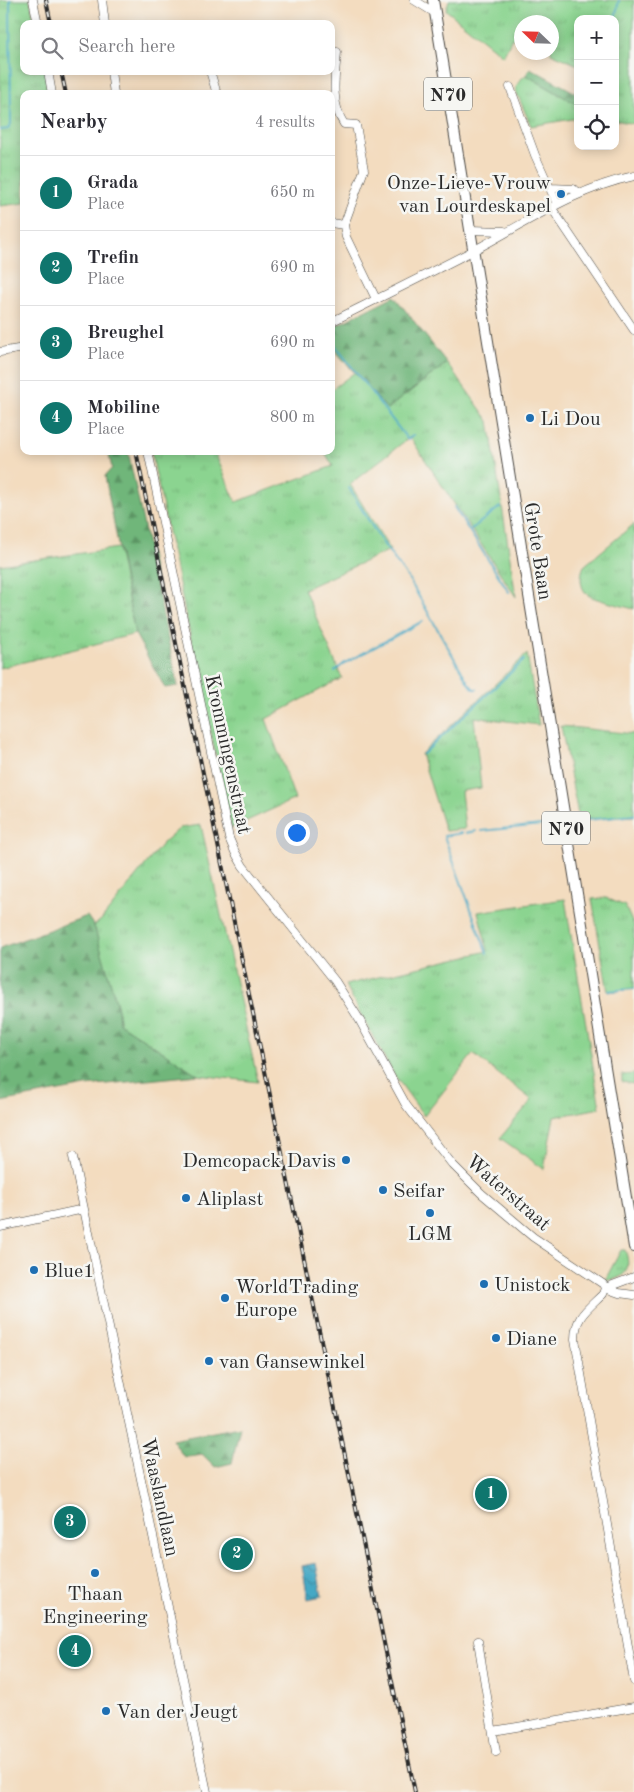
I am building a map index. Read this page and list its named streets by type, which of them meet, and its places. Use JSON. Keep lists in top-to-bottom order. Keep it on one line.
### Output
{"streets":{"main road":["N70","Grote Baan"],"street":["Krommingenstraat","Waterstraat","Waaslandlaan"]},"crossings":[["Krommingenstraat","Waterstraat"]],"places":["Onze-Lieve-Vrouw van Lourdeskapel","Li Dou","Demcopack Davis","Seifar","Aliplast","LGM","Blue1","Unistock","WorldTrading Europe","Diane","van Gansewinkel","Thaan Engineering","Van der Jeugt"],"north":"top left","page":{"map_buttons":["+","−"],"search":"Search here","heading":["Nearby","4 results"],"list":[{"mark":"1","name":"Grada","note":"Place","value":"650 m"},{"mark":"2","name":"Trefin","note":"Place","value":"690 m"},{"mark":"3","name":"Breughel","note":"Place","value":"690 m"},{"mark":"4","name":"Mobiline","note":"Place","value":"800 m"}],"pins":["1","3","2","4"]}}
